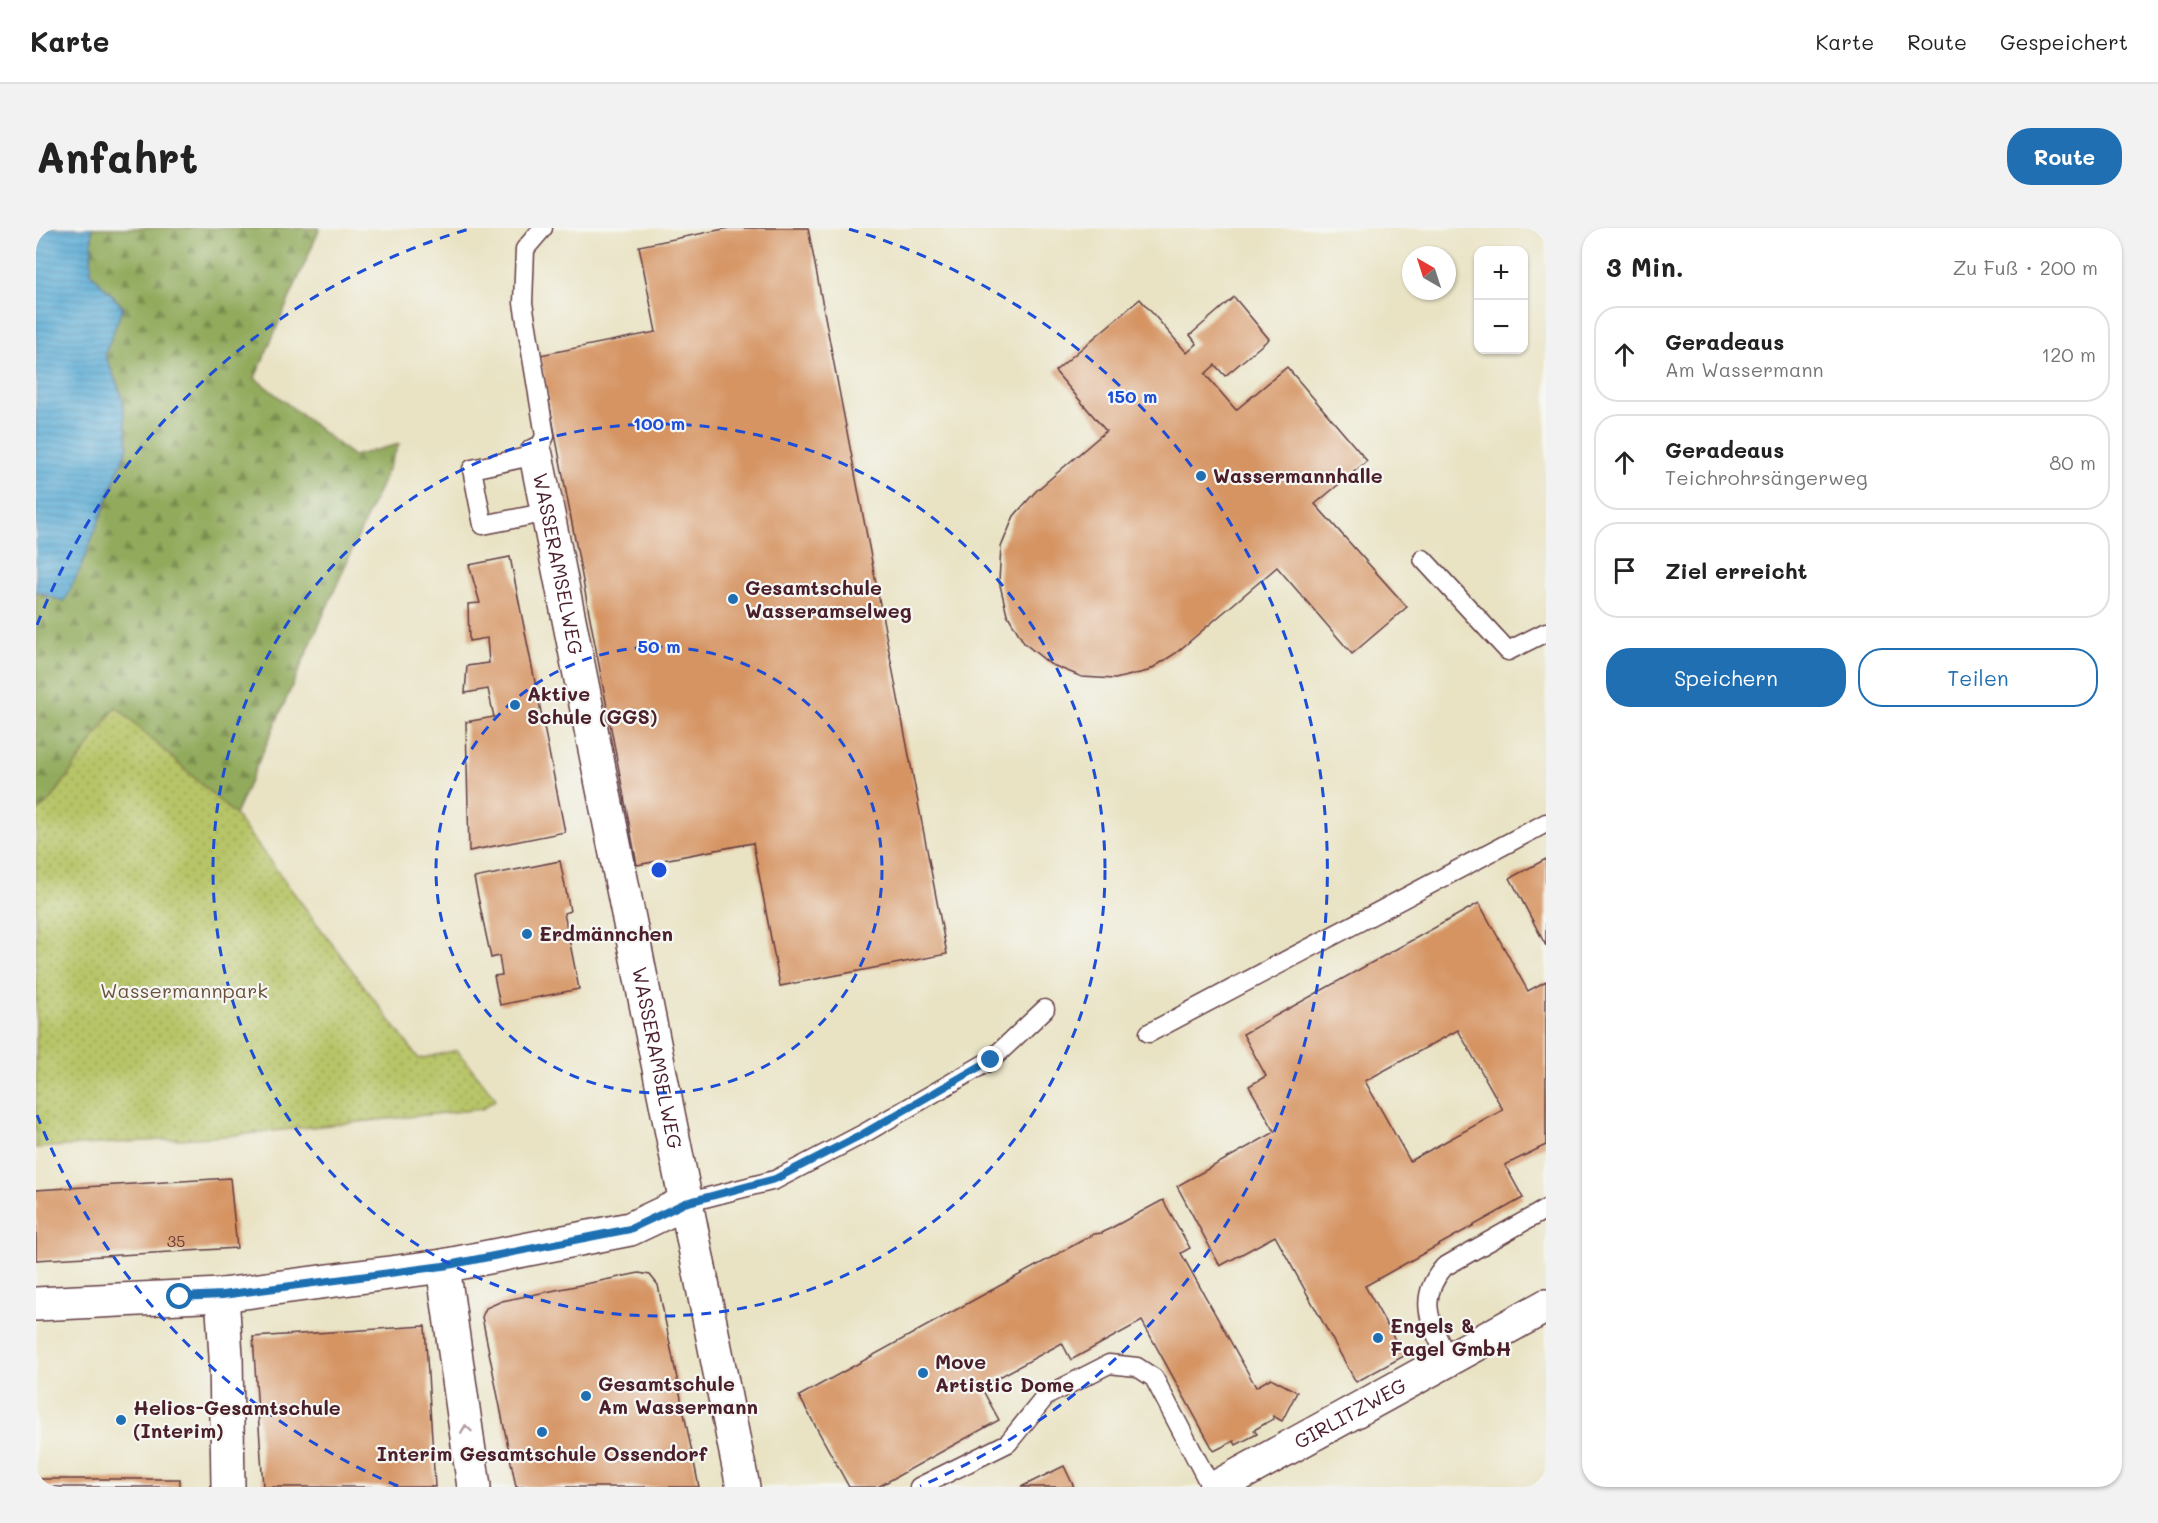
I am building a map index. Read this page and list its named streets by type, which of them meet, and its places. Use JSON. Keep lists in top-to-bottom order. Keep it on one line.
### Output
{"streets":{"street":["WASSERAMSELWEG","GIRLITZWEG"]},"parks":["Wassermannpark"],"places":["Wassermannhalle","Gesamtschule Wasseramselweg","Aktive Schule (GGS)","Erdmännchen","Engels & Fagel GmbH","Move Artistic Dome","Gesamtschule Am Wassermann","Helios-Gesamtschule (Interim)","Interim Gesamtschule Ossendorf"],"house_numbers":["35"],"north":"top left","page":{"header":"Karte","nav":["Karte","Route","Gespeichert"],"buttons":["Route",["Speichern","Teilen"]],"title":"Anfahrt","heading":["3 Min.","Zu Fuß · 200 m"],"map_buttons":["+","−"],"list":[["Geradeaus","Am Wassermann","120 m"],["Geradeaus","Teichrohrsängerweg","80 m"],"Ziel erreicht"]},"rings":["150 m","100 m","50 m"]}
